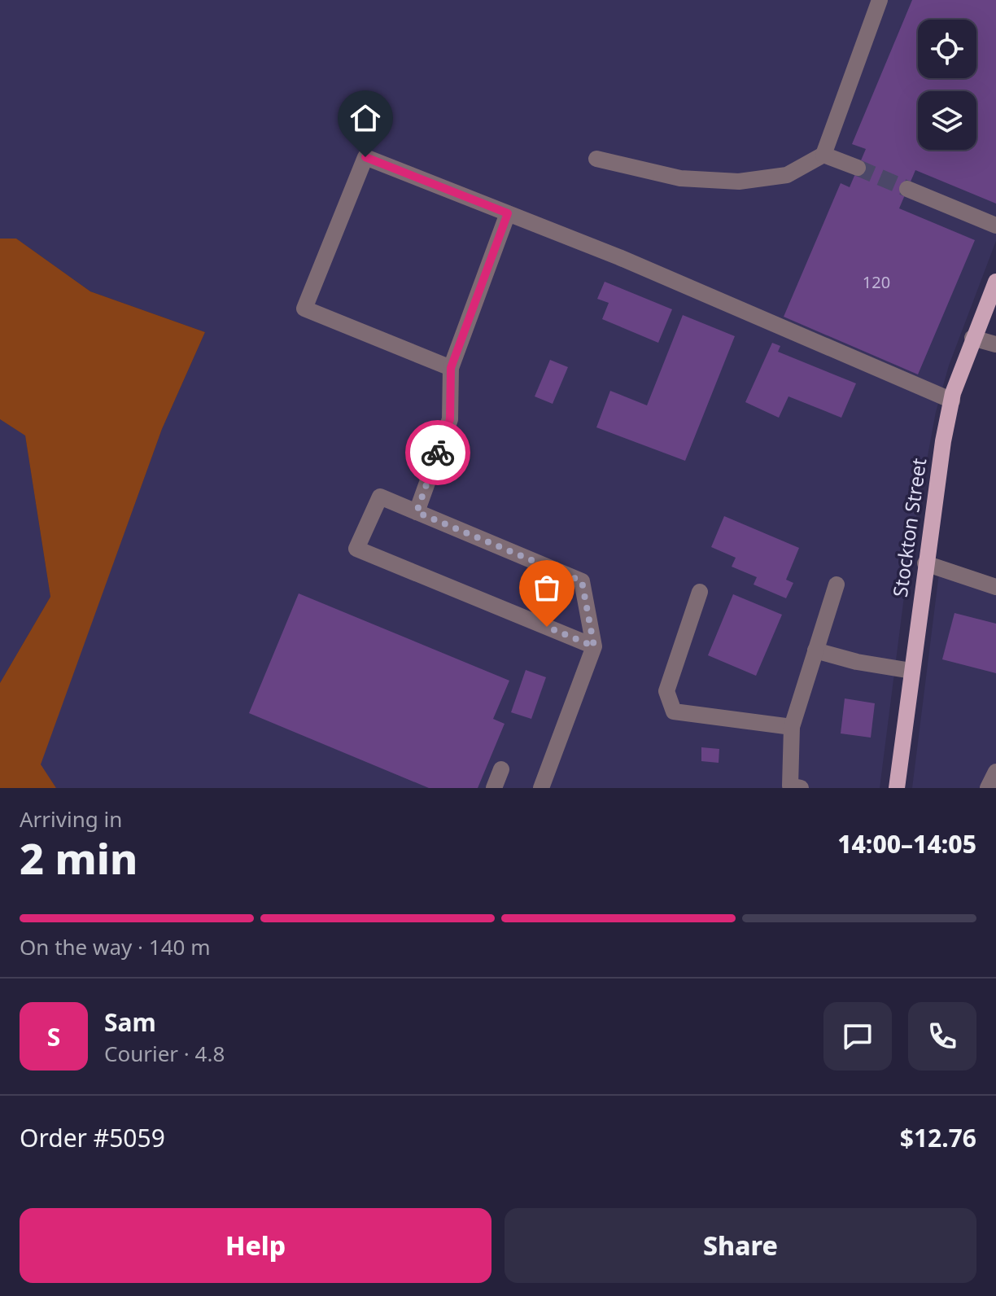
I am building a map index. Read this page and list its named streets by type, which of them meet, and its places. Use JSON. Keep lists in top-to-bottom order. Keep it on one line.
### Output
{"streets":{"main road":["Stockton Street"]},"house_numbers":["120"],"page":{"heading":["2 min","Arriving in","14:00–14:05"],"panel":["Sam","Courier · 4.8","Order #5059","$12.76"],"bar":"On the way · 140 m","round":"S","buttons":["Help","Share"]}}
